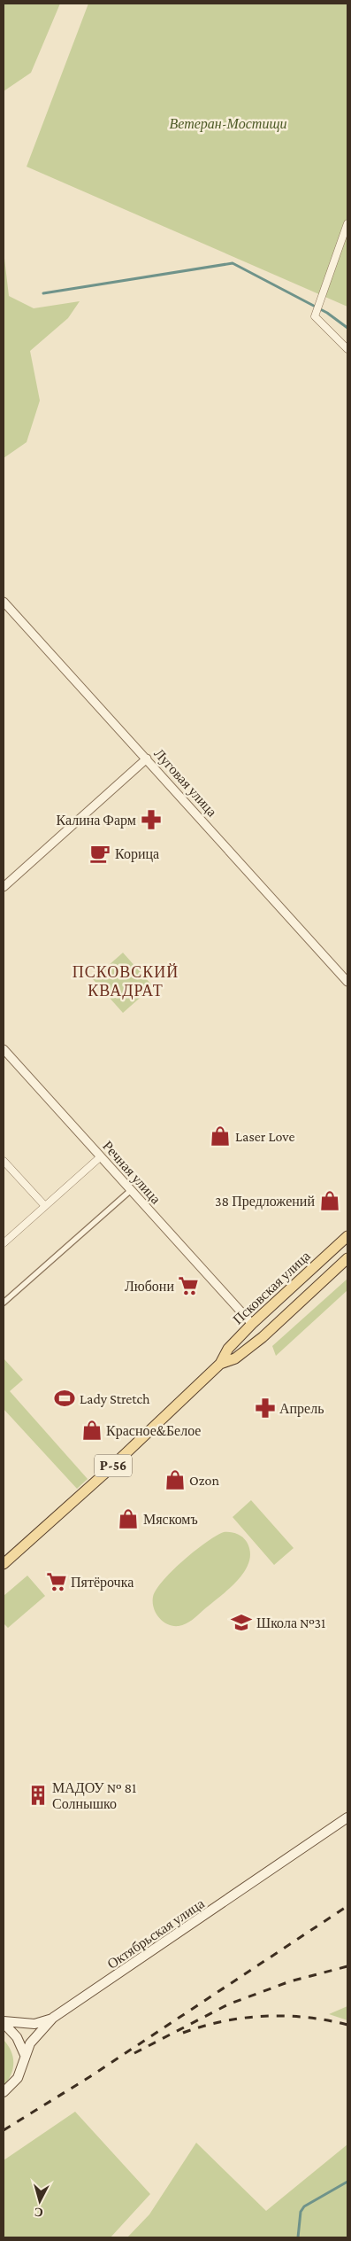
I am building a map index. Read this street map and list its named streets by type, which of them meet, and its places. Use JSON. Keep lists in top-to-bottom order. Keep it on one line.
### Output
{"streets":{"main road":["Псковская улица","Р-56","Октябрьская улица"],"street":["Луговая улица","Речная улица"]},"crossings":[["Речная улица","Псковская улица"]],"districts":["ПСКОВСКИЙ КВАДРАТ"],"parks":["Ветеран-Мостищи"],"places":{"pharmacy":["Калина Фарм","Апрель"],"cafe":["Корица"],"shop":["Laser Love","38 Предложений","Красное&Белое","Ozon","Мяскомъ"],"supermarket":["Любони","Пятёрочка"],"sports":["Lady Stretch"],"school or university":["Школа №31"],"building":["МАДОУ № 81 Солнышко"]},"north":"bottom"}
